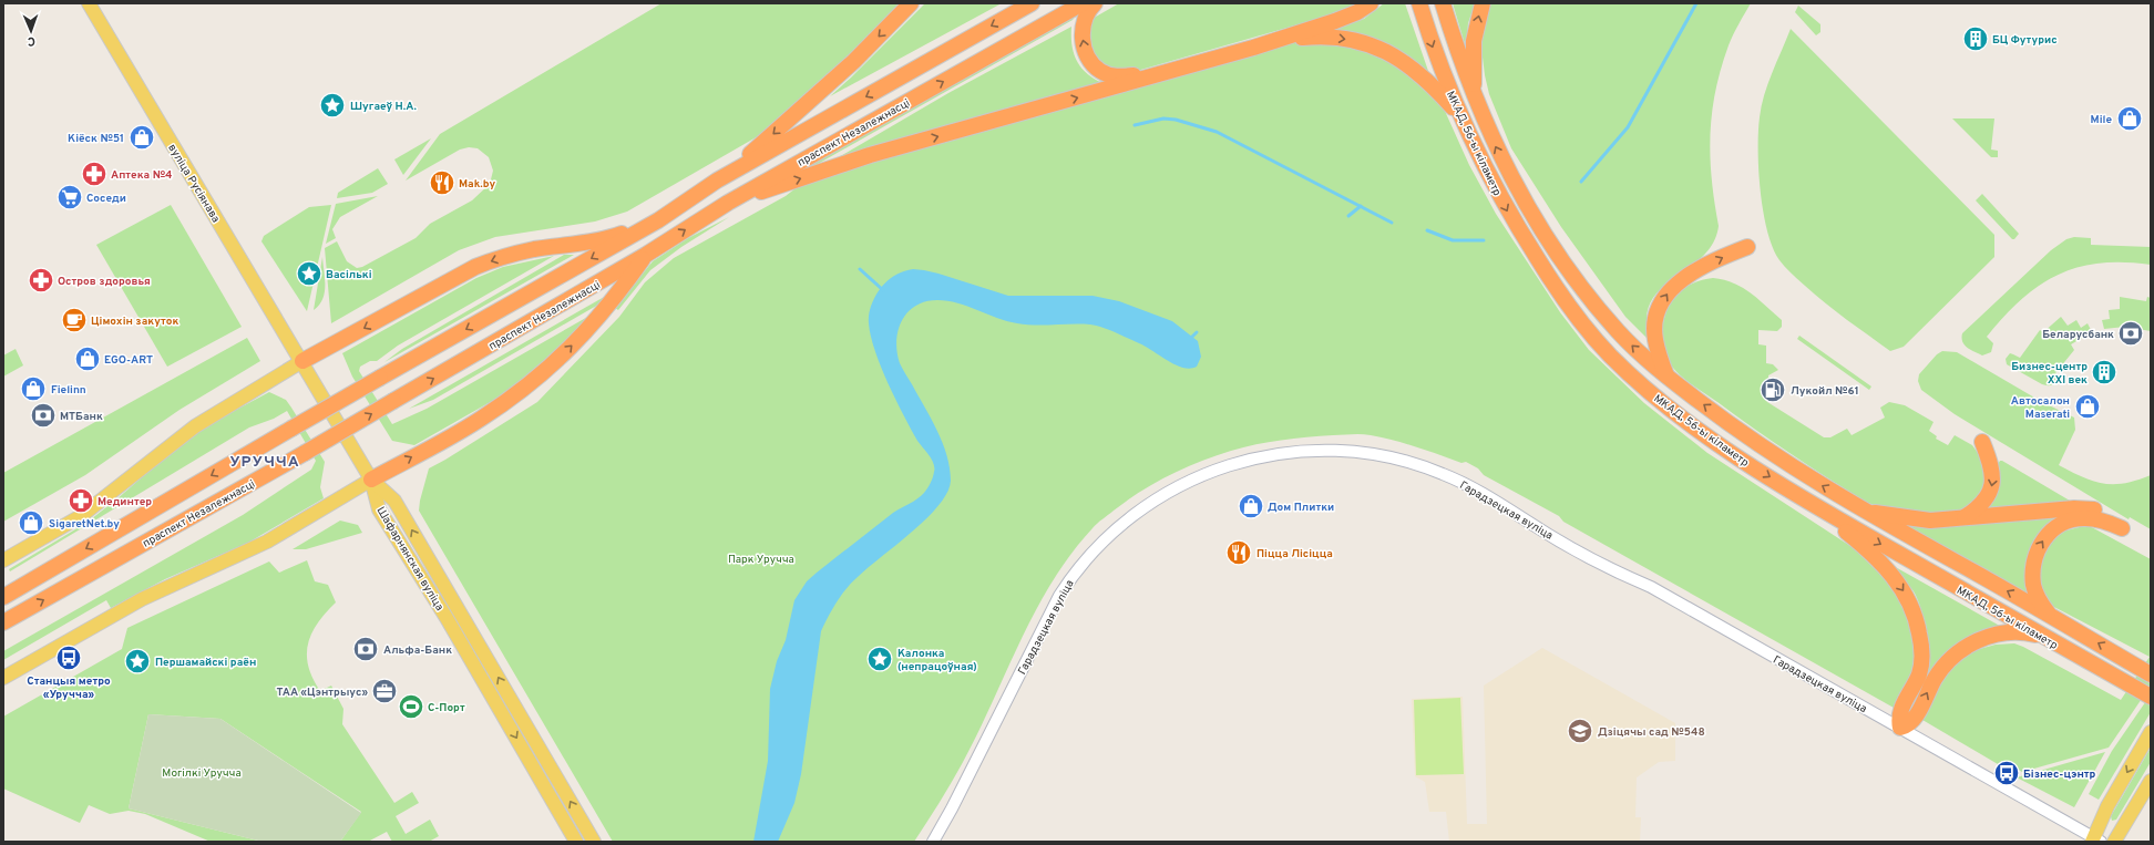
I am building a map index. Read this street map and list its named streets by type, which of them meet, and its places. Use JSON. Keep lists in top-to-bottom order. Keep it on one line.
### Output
{"streets":{"highway":["праспект Незалежнасці","МКАД, 56-ы кіламетр"],"main road":["вуліца Русіянава","Шафарнянская вуліца"],"street":["Гарадзецкая вуліца"]},"crossings":[["вуліца Русіянава","Шафарнянская вуліца"]],"districts":["УРУЧЧА"],"parks":["Парк Уручча","Могілкі Уручча"],"places":{"building":["БЦ Футурис","Бизнес-центр XXI век"],"place":["Шугаеў Н.А.","Васількі","Калонка (непрацоўная)","Першамайскі раён"],"shop":["Mile","Кіёск №51","EGO-ART","Fielinn","Автосалон Maserati","Дом Плитки","SigaretNet.by"],"pharmacy":["Аптека №4","Остров здоровья","Мединтер"],"restaurant":["Mak.by","Піцца Лісіцца"],"supermarket":["Соседи"],"cafe":["Цімохін закуток"],"bank":["Беларусбанк","МТБанк","Альфа-Банк"],"fuel station":["Лукойл №61"],"bus stop":["Станцыя метро «Уручча»","Бізнес-цэнтр"],"office":["ТАА «Цэнтрыус»"],"sports":["С-Порт"],"school or university":["Дзіцячы сад №548"]},"north":"bottom"}
